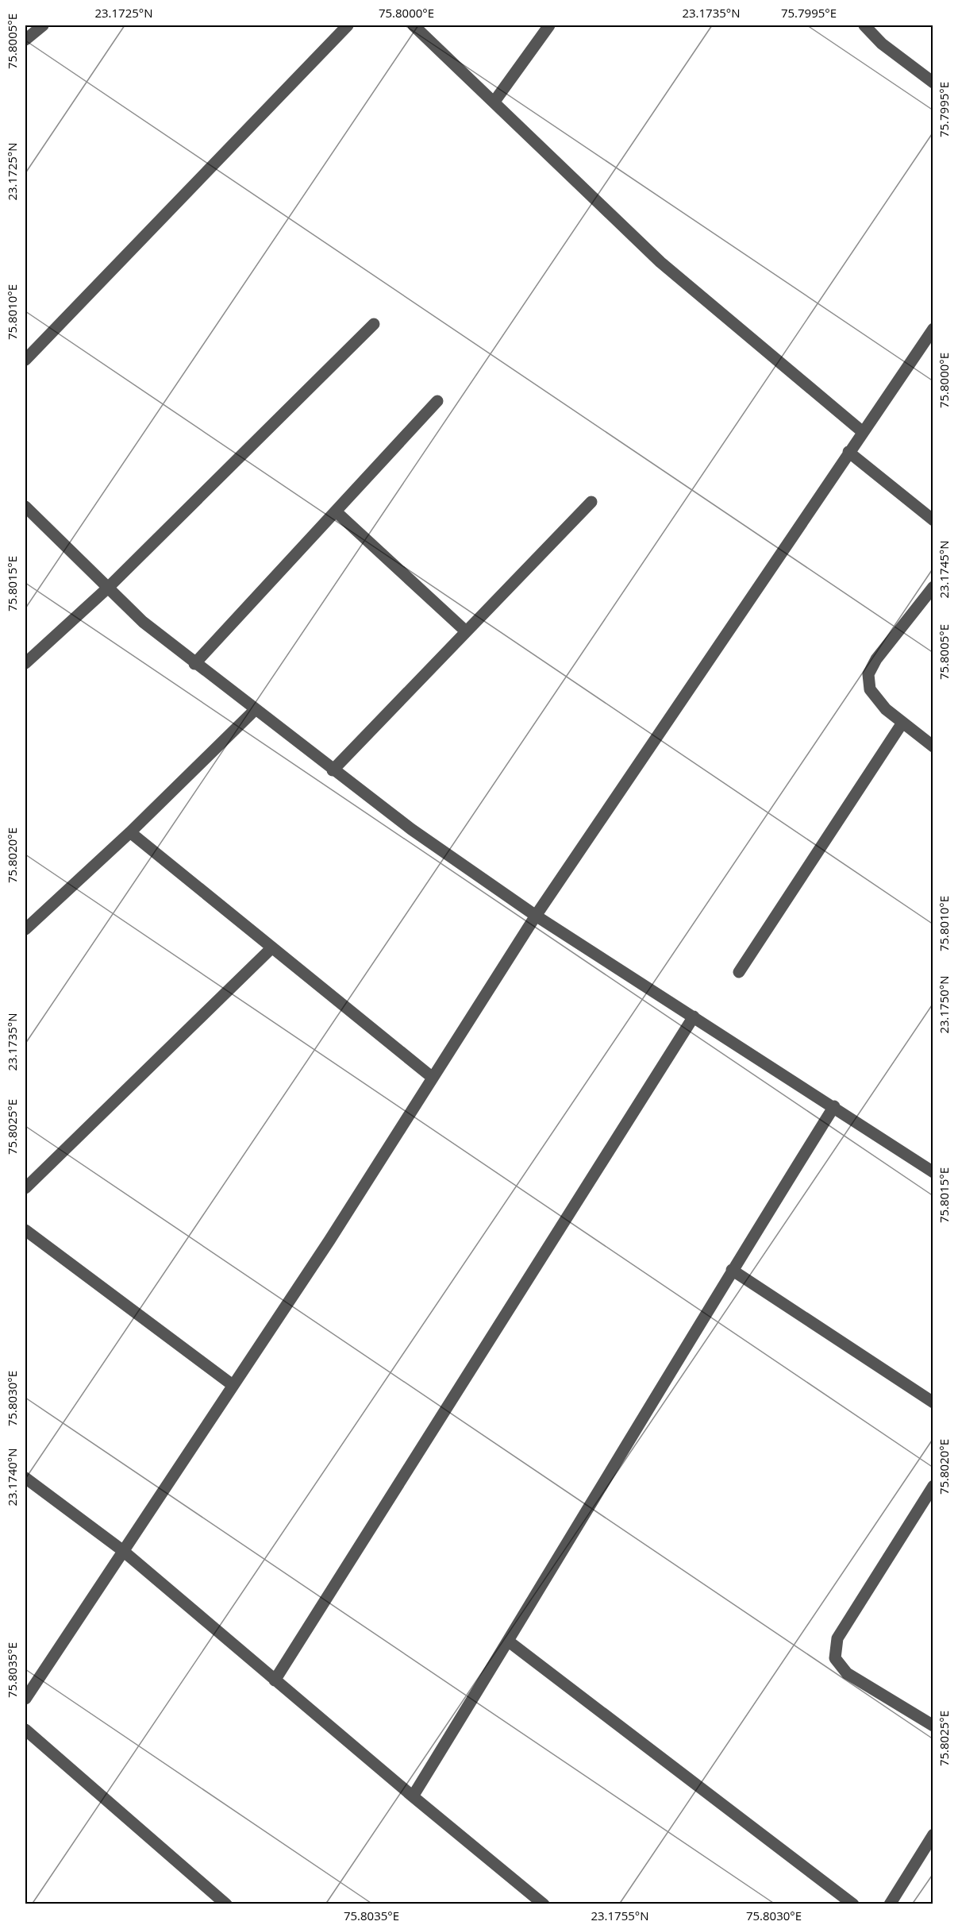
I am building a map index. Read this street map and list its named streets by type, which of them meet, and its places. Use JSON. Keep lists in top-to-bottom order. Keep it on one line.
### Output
{"coordinates":["23.1725°N","75.8000°E","23.1735°N","75.7995°E","75.8005°E","75.8010°E","23.1745°N","75.8015°E","75.8020°E","23.1750°N","75.8025°E","75.8030°E","23.1740°N","75.8035°E","23.1755°N"]}
